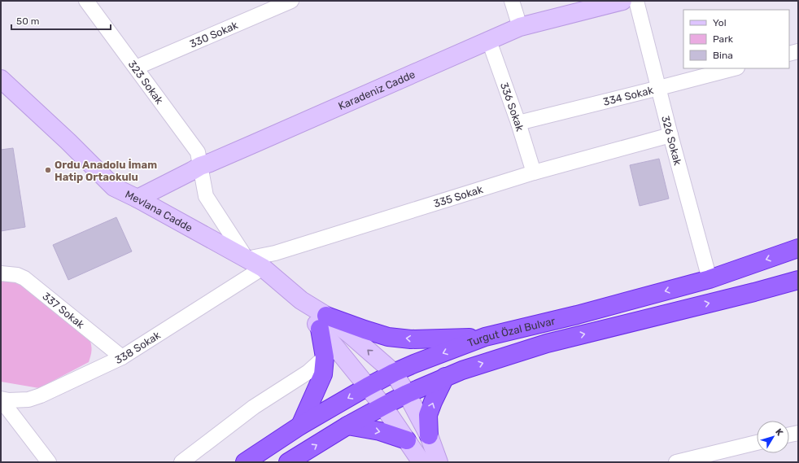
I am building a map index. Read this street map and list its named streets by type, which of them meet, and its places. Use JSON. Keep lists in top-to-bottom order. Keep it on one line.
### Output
{"streets":{"highway":["Turgut Özal Bulvar"],"street":["330 Sokak","323 Sokak","Karadeniz Cadde","334 Sokak","336 Sokak","326 Sokak","335 Sokak","Mevlana Cadde","337 Sokak","338 Sokak"]},"crossings":[["330 Sokak","323 Sokak"],["323 Sokak","Karadeniz Cadde"],["323 Sokak","335 Sokak"],["323 Sokak","Mevlana Cadde"],["Karadeniz Cadde","336 Sokak"],["Karadeniz Cadde","Mevlana Cadde"],["334 Sokak","336 Sokak"],["334 Sokak","326 Sokak"],["336 Sokak","335 Sokak"],["326 Sokak","335 Sokak"],["326 Sokak","Turgut Özal Bulvar"],["335 Sokak","Mevlana Cadde"],["Mevlana Cadde","Turgut Özal Bulvar"],["Mevlana Cadde","338 Sokak"],["337 Sokak","338 Sokak"]],"places":["Ordu Anadolu İmam Hatip Ortaokulu"],"legend":["Yol","Park","Bina"],"scale_bar":"50 m","north":"top right"}
